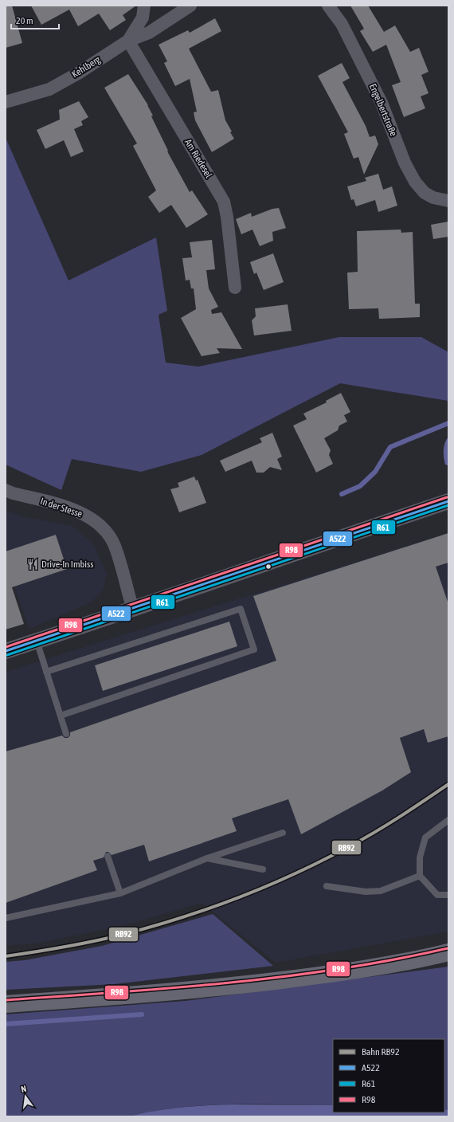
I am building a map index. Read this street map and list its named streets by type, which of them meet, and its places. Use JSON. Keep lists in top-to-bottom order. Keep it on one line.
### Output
{"streets":{"street":["Kehlberg","Engelbertstraße","Am Riedesel","In der Stesse"]},"crossings":[["Kehlberg","Am Riedesel"]],"places":{"restaurant":["Drive-In Imbiss"]},"lines":["transit line R98","transit line A522","transit line R61","rail line RB92"],"legend":["Bahn RB92","A522","R61","R98"],"scale_bar":"20 m","north":"top"}
